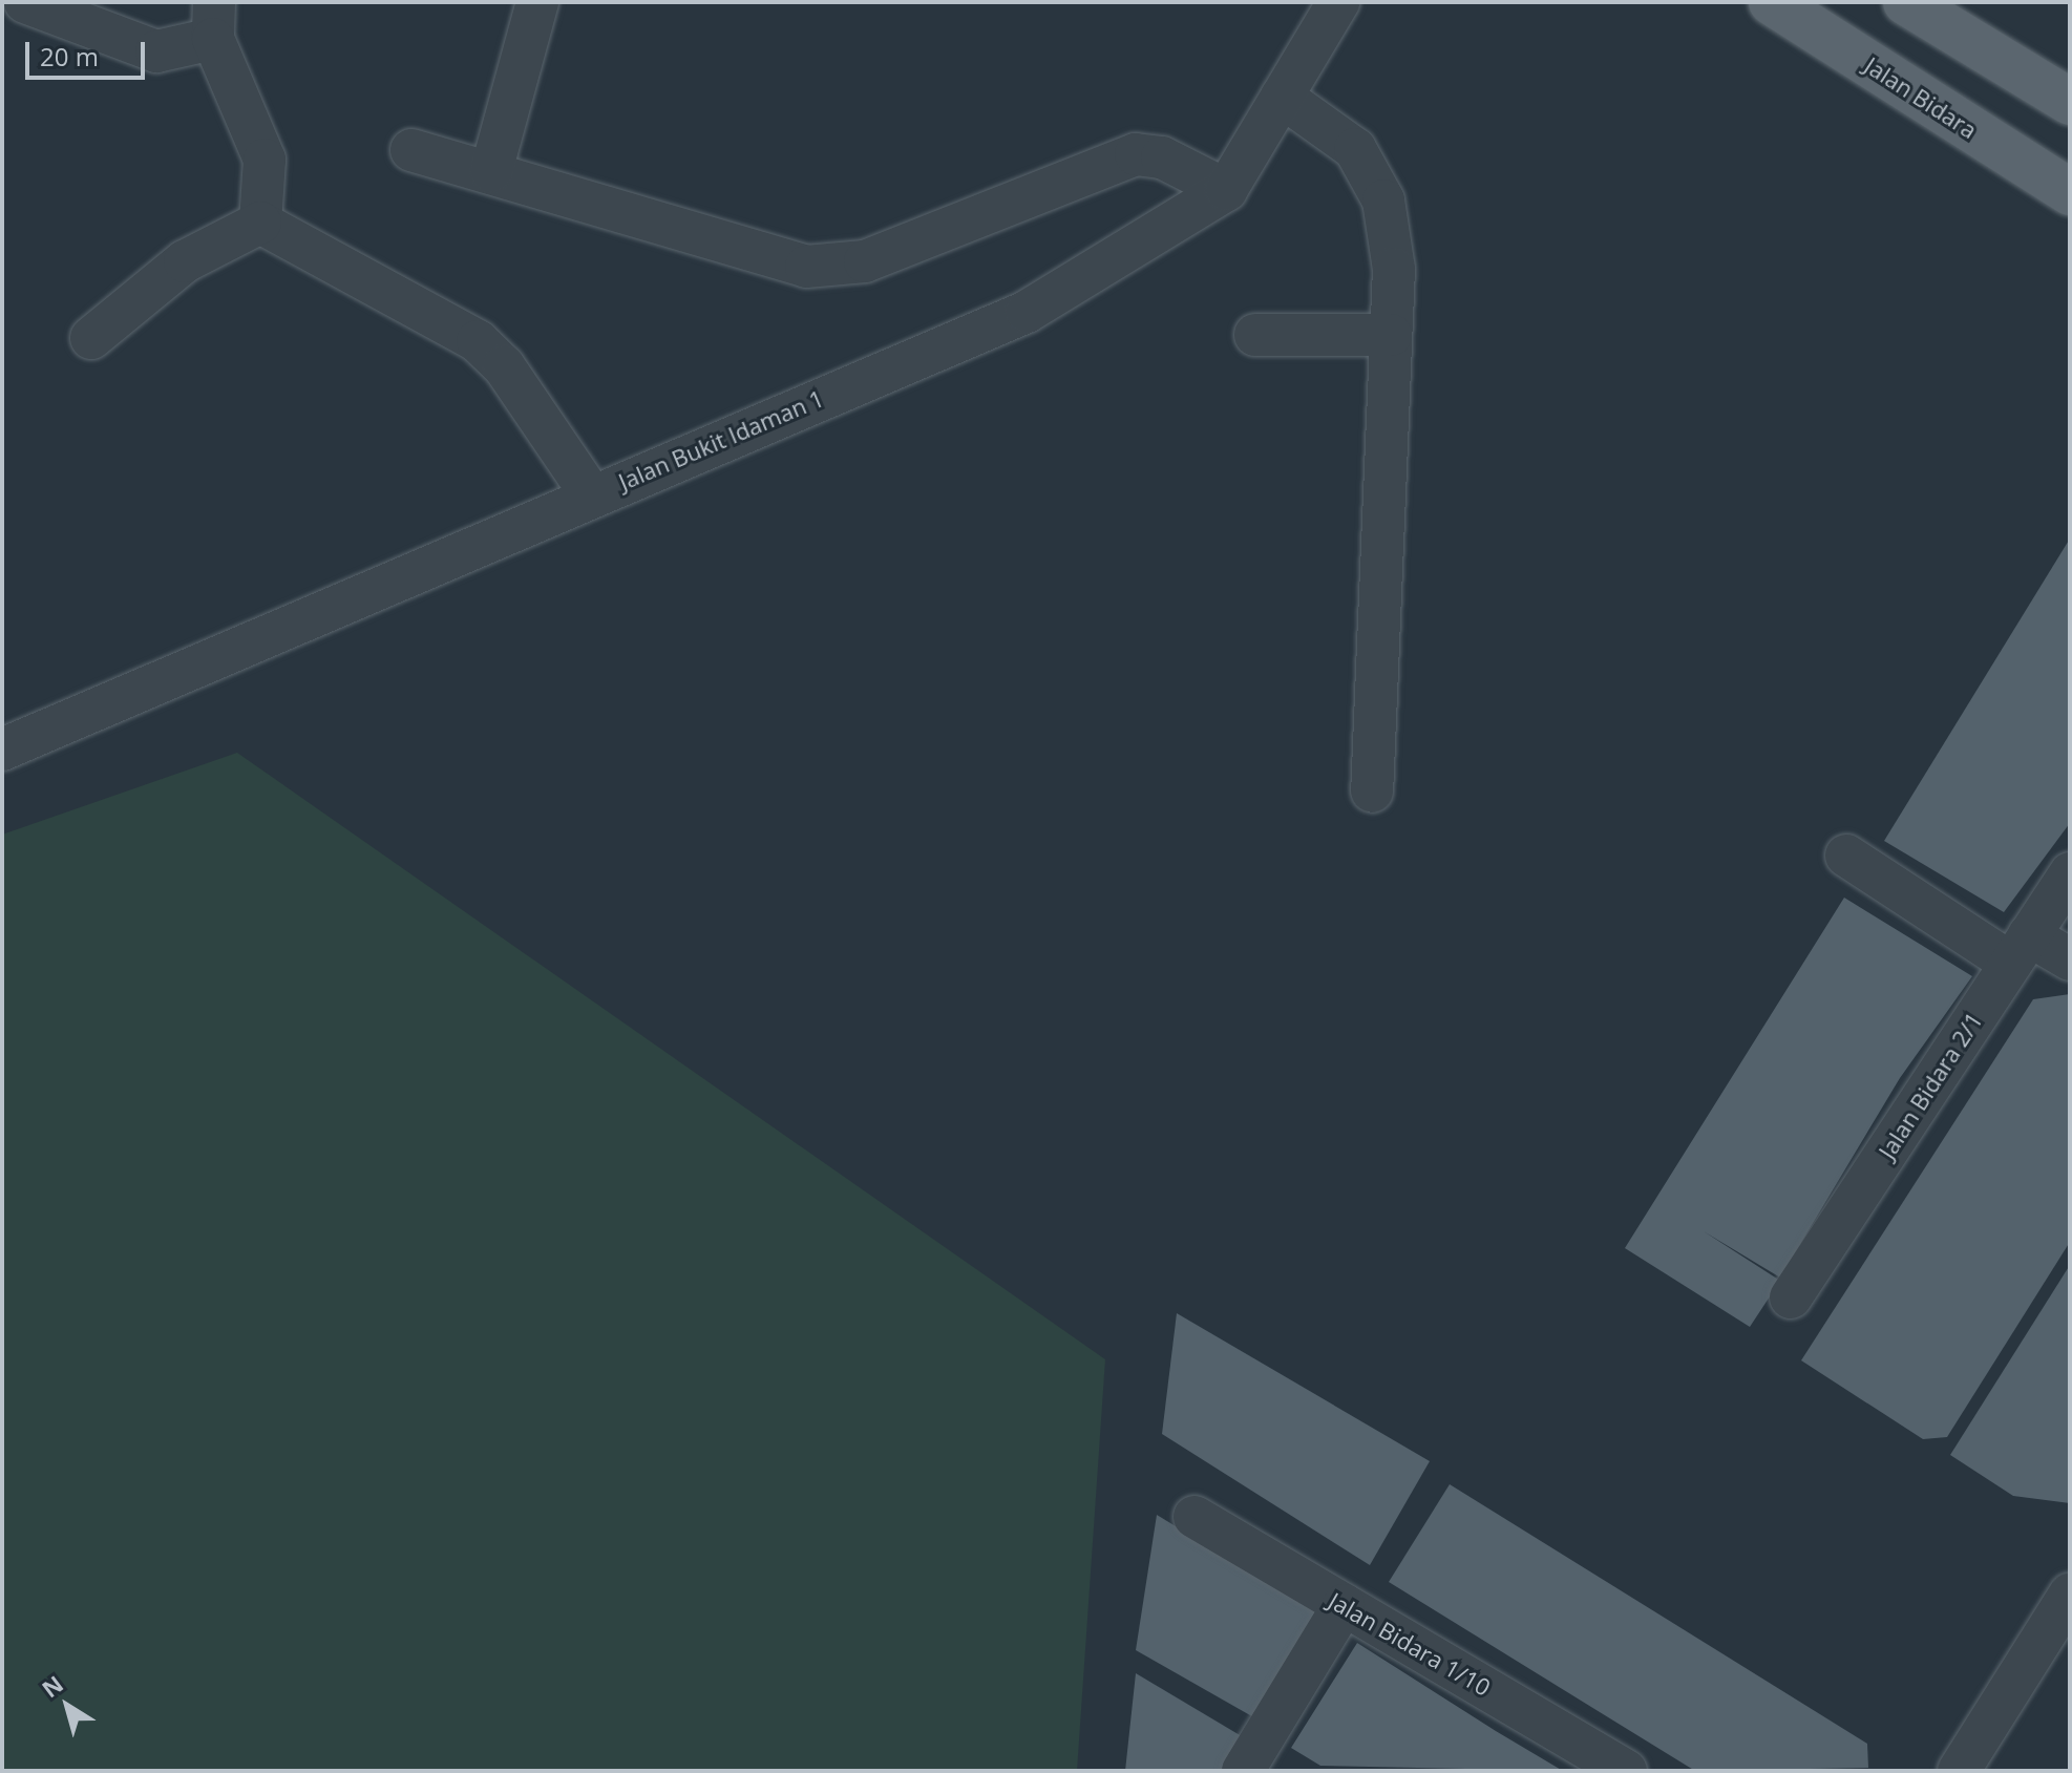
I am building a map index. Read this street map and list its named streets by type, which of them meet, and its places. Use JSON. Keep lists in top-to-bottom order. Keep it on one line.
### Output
{"streets":{"main road":["Jalan Bidara"],"street":["Jalan Bukit Idaman 1","Jalan Bidara 2/1","Jalan Bidara 1/10"]},"scale_bar":"20 m","north":"top left"}
